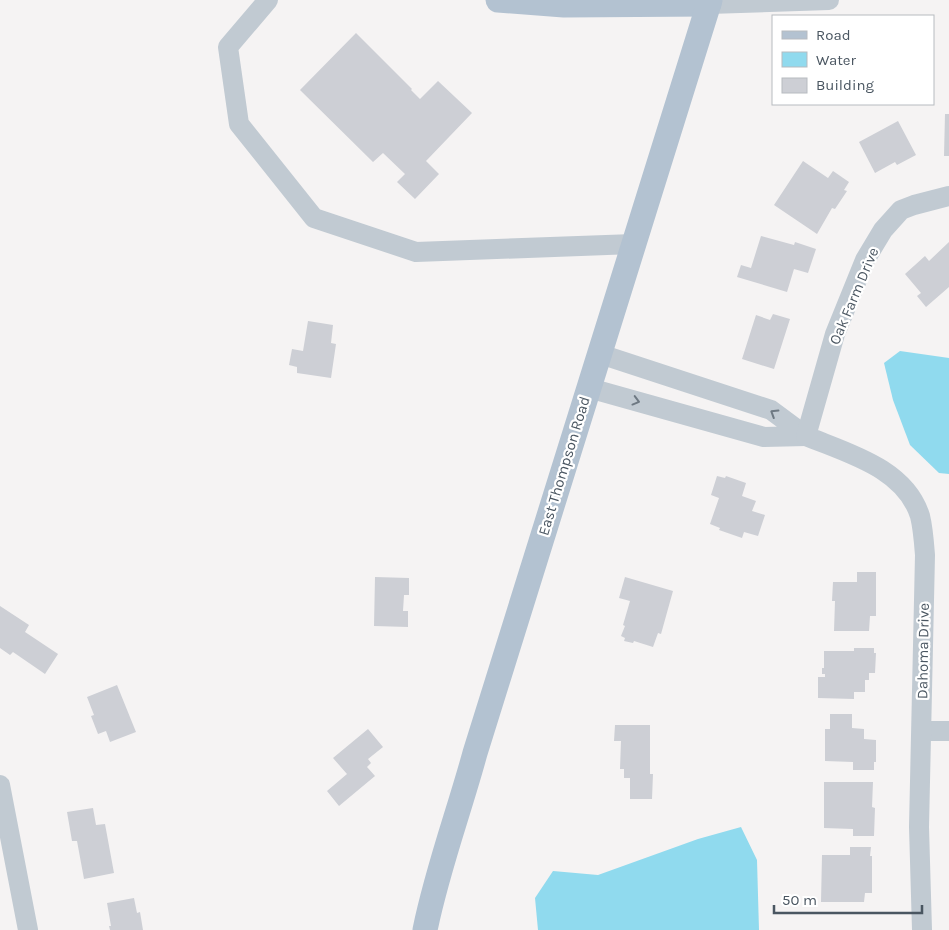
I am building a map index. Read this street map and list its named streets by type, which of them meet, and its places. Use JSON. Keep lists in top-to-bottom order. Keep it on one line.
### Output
{"streets":{"main road":["East Thompson Road"],"street":["Oak Farm Drive","Dahoma Drive"]},"crossings":[["Oak Farm Drive","Dahoma Drive"],["East Thompson Road","Dahoma Drive"]],"legend":["Road","Water","Building"],"scale_bar":"50 m"}
